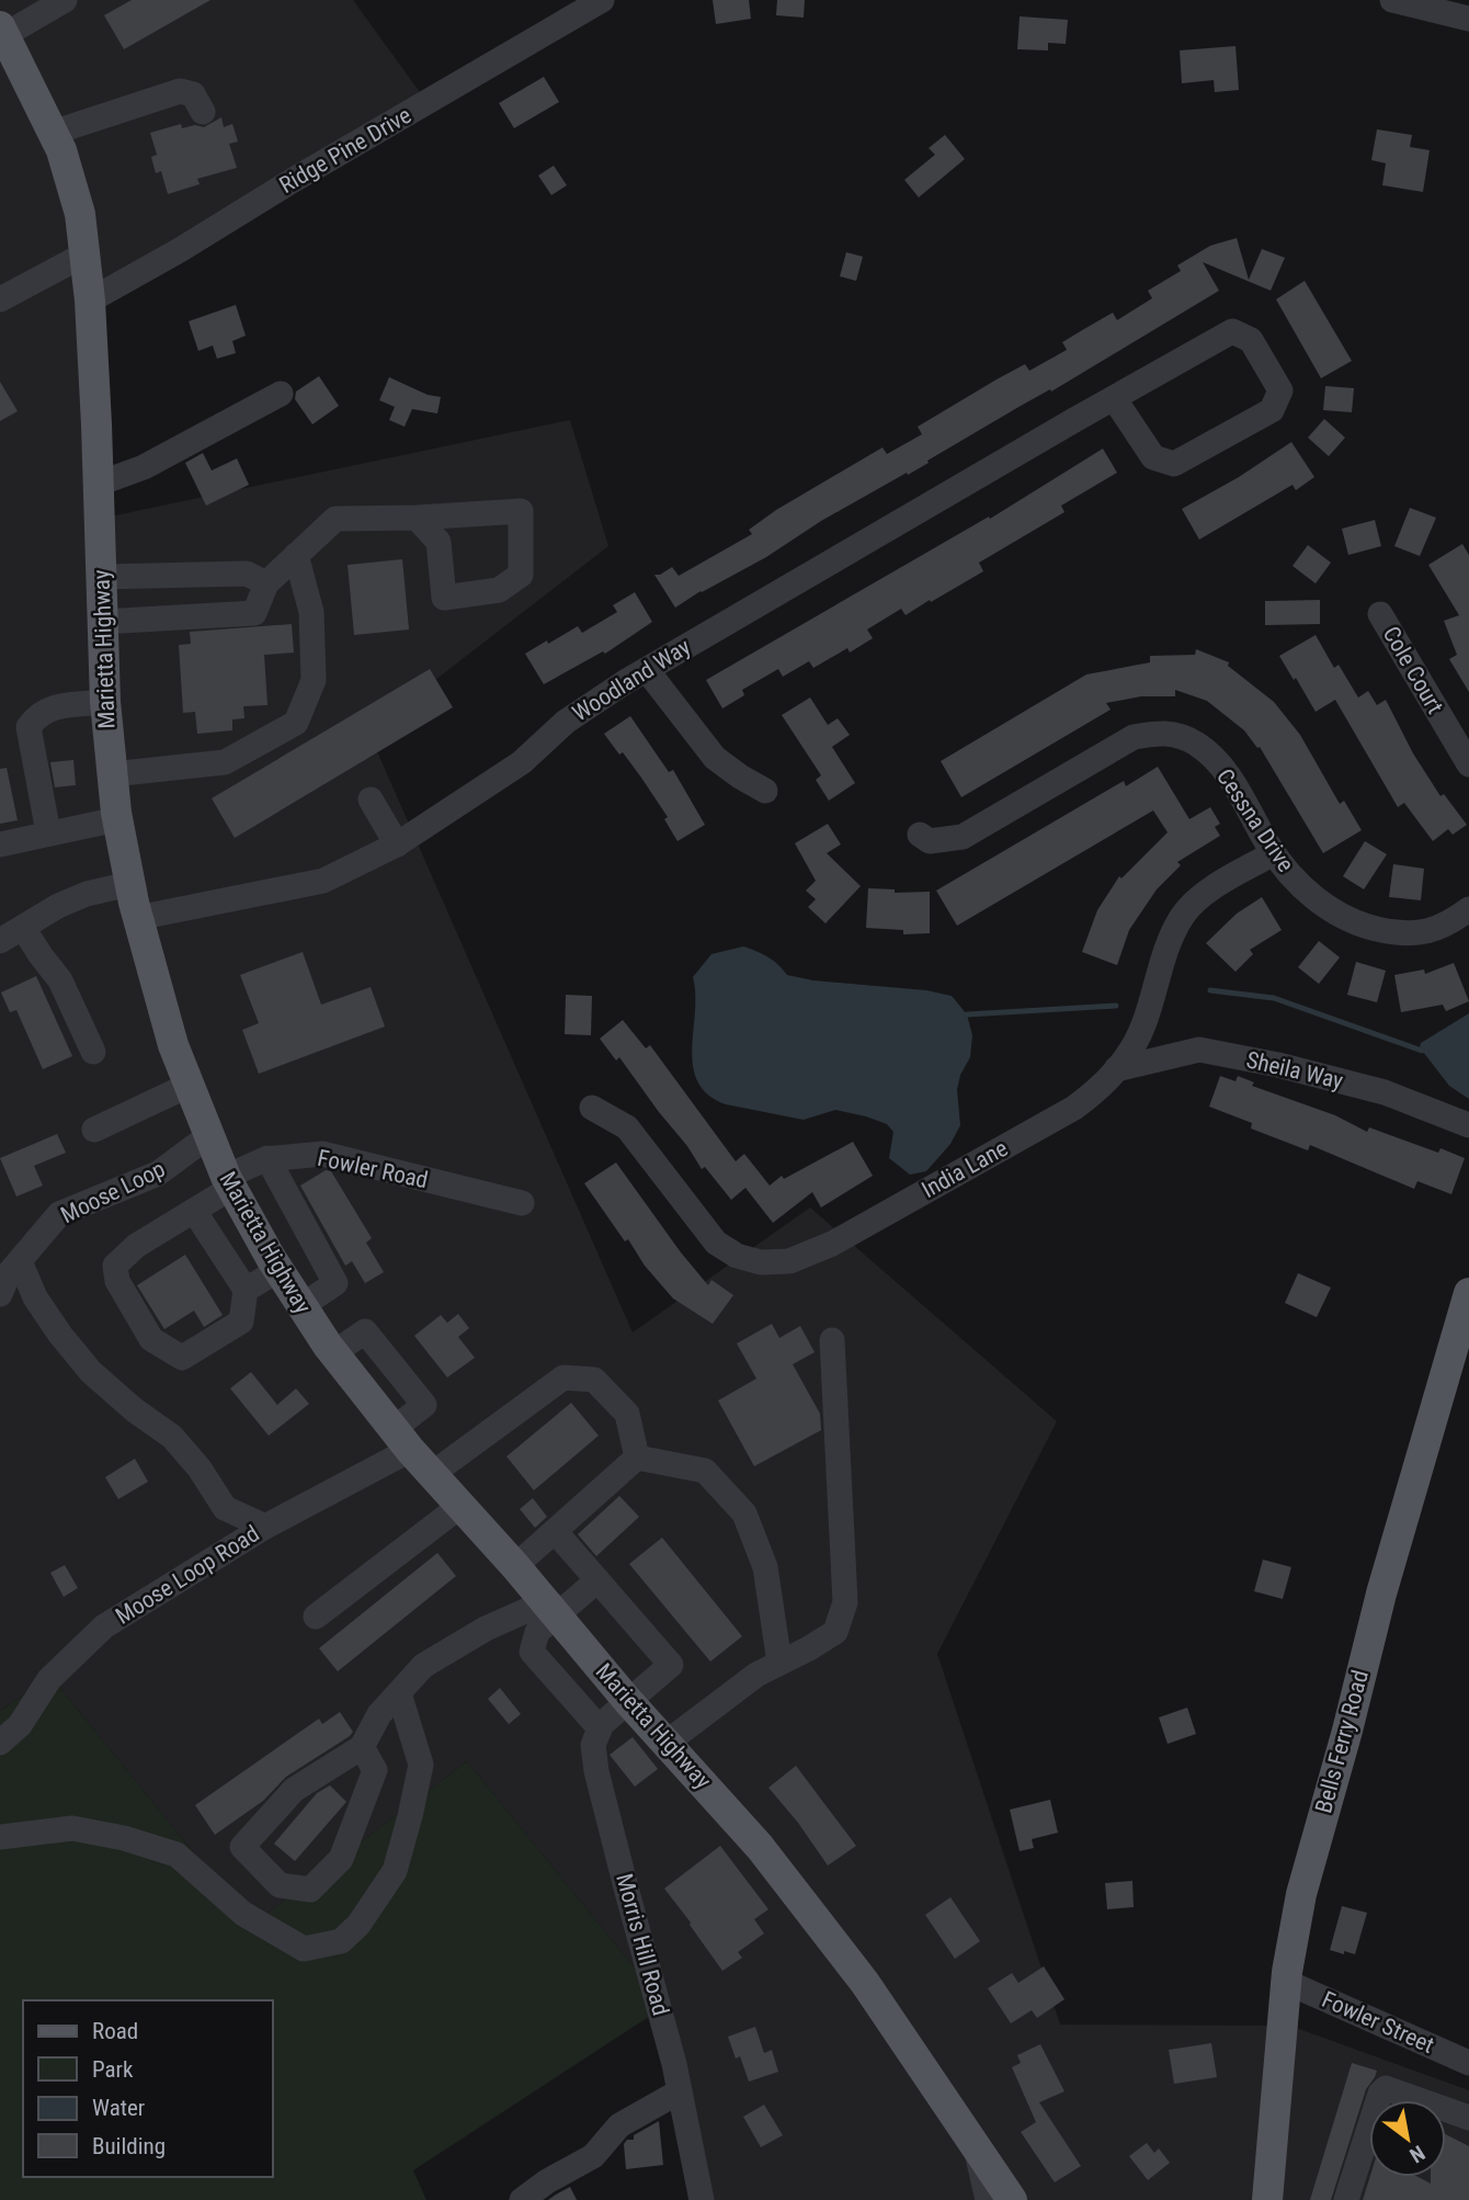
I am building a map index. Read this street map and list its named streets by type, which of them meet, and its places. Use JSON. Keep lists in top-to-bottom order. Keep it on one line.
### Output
{"streets":{"main road":["Marietta Highway","Bells Ferry Road"],"street":["Ridge Pine Drive","Cole Court","Woodland Way","Cessna Drive","Sheila Way","Fowler Road","India Lane","Moose Loop","Moose Loop Road","Morris Hill Road","Fowler Street"]},"crossings":[["Ridge Pine Drive","Marietta Highway"],["Marietta Highway","Woodland Way"],["Marietta Highway","Fowler Road"],["Marietta Highway","Moose Loop"],["Marietta Highway","Moose Loop Road"],["Cessna Drive","India Lane"],["Sheila Way","India Lane"],["Bells Ferry Road","Fowler Street"]],"legend":["Road","Park","Water","Building"],"north":"bottom right"}
